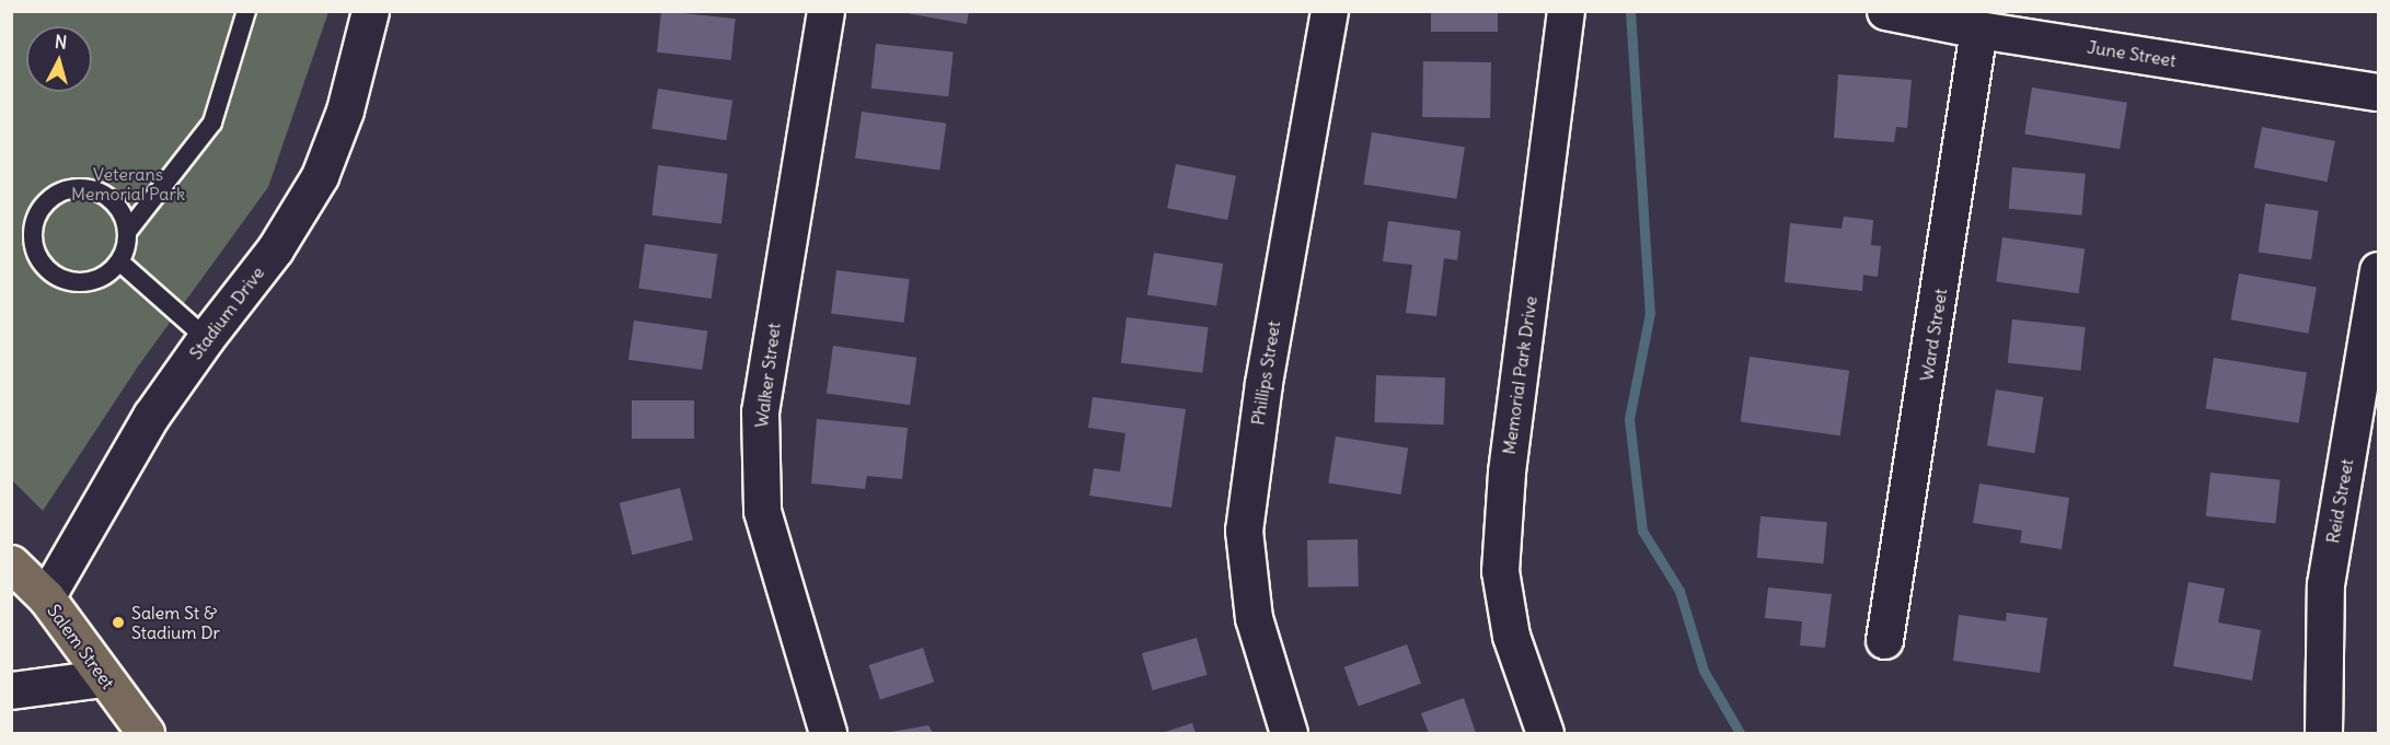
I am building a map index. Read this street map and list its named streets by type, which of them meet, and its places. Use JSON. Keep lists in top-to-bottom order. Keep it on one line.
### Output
{"streets":{"main road":["Salem Street"],"street":["June Street","Stadium Drive","Ward Street","Phillips Street","Walker Street","Memorial Park Drive","Reid Street"]},"crossings":[["June Street","Ward Street"],["Stadium Drive","Salem Street"]],"parks":["Veterans Memorial Park"],"places":["Salem St & Stadium Dr"],"north":"top"}
